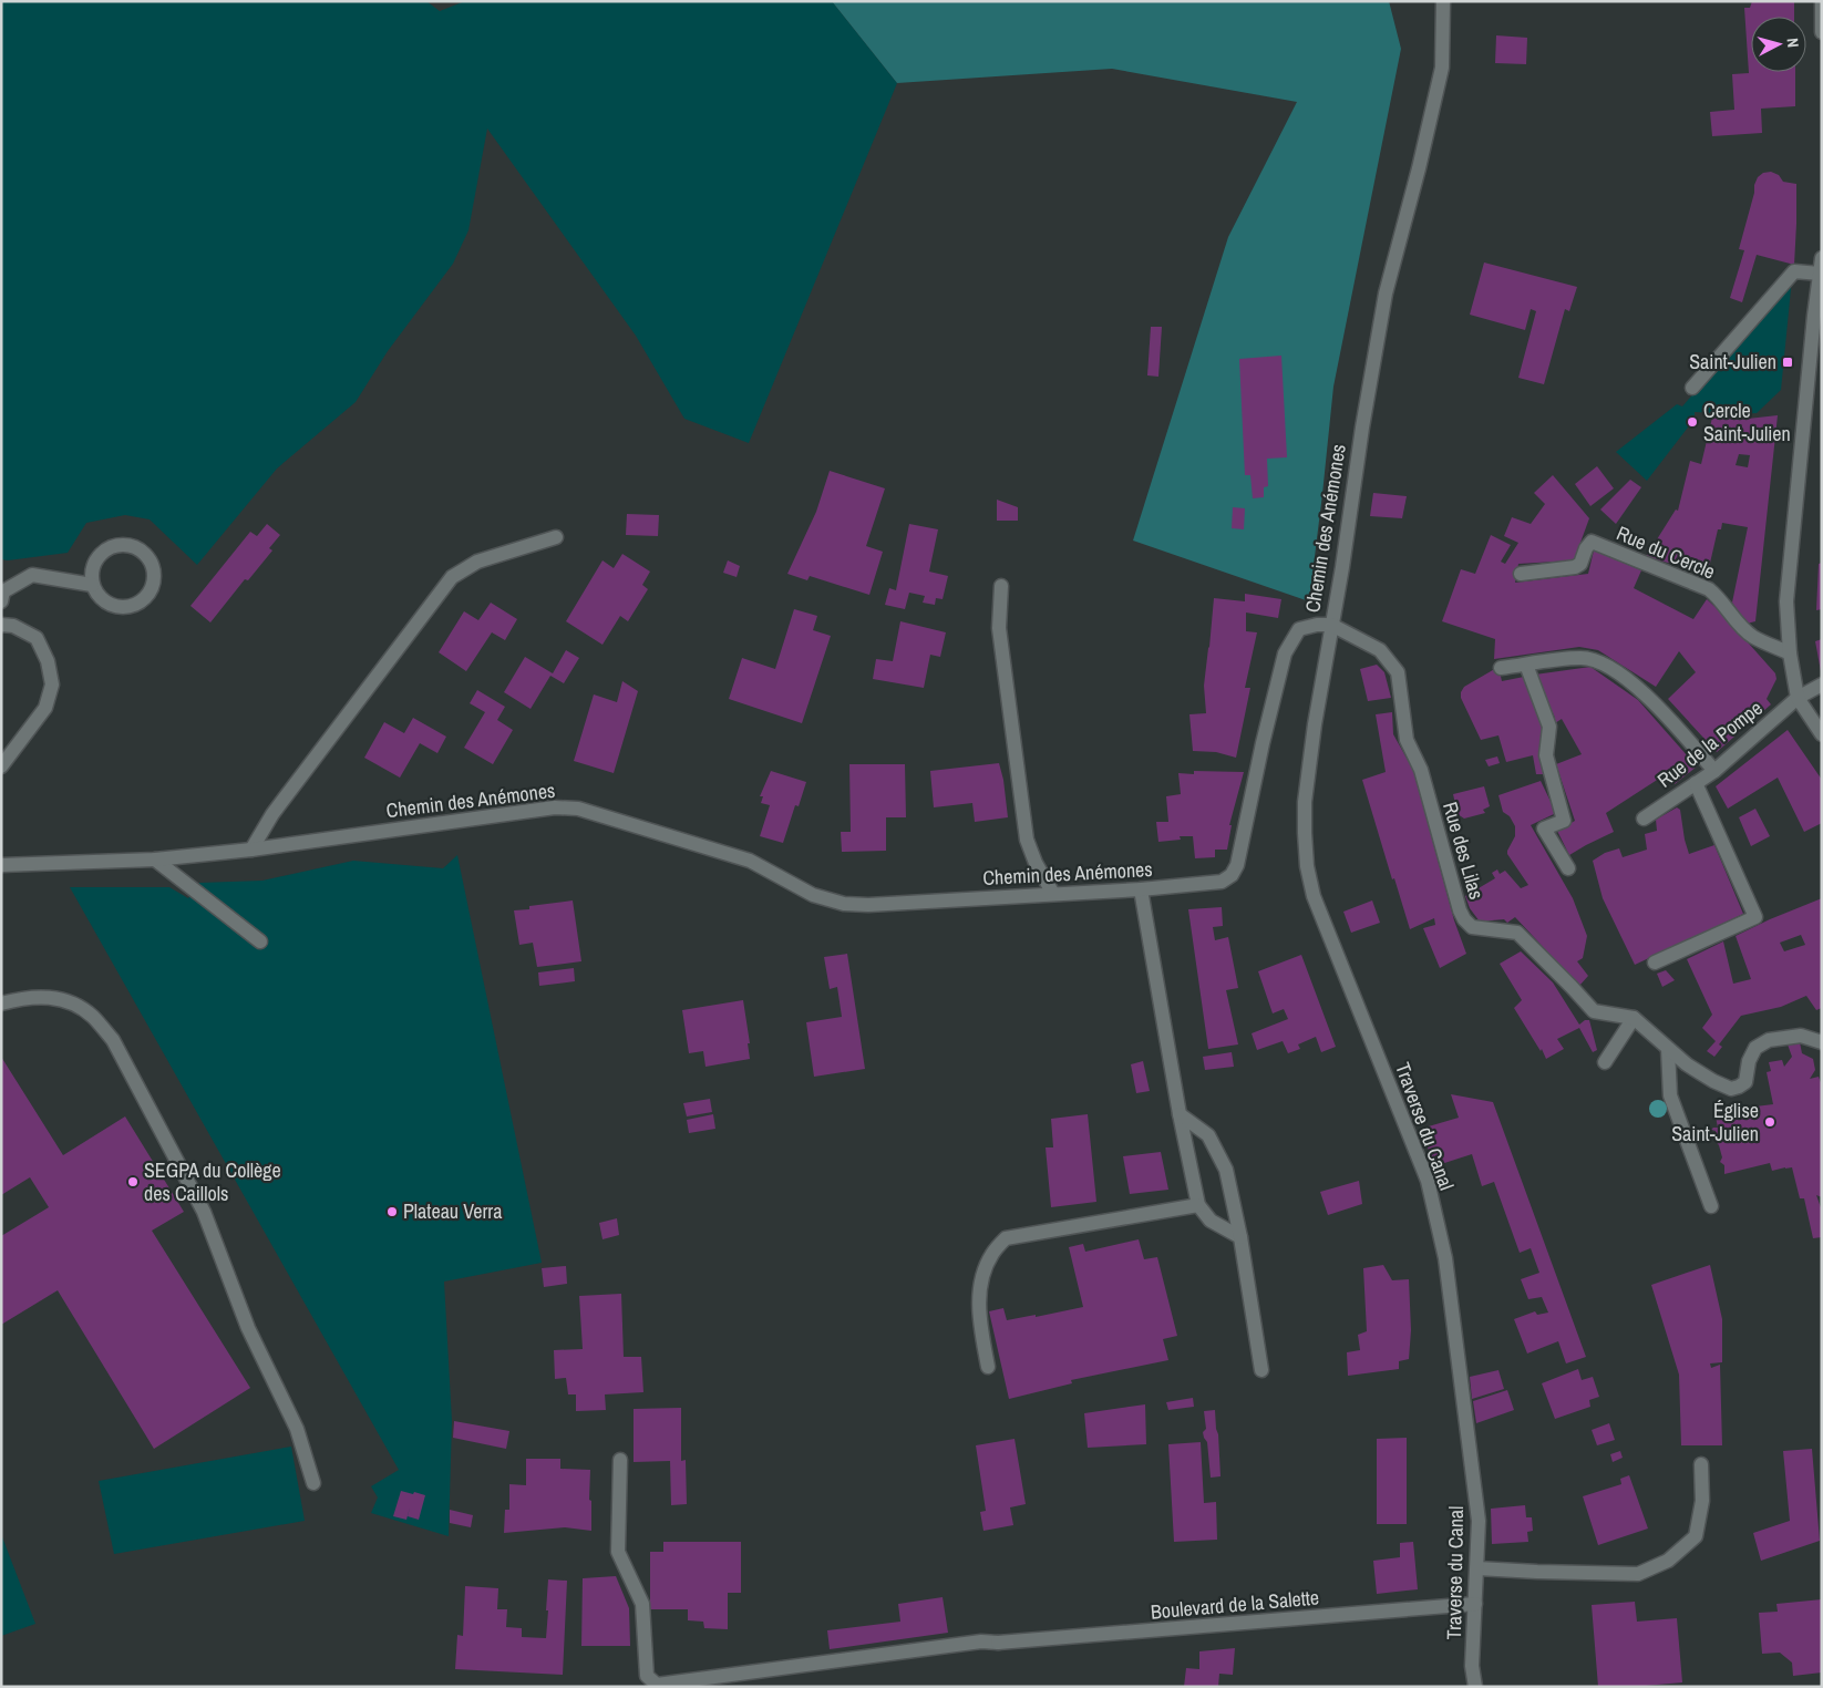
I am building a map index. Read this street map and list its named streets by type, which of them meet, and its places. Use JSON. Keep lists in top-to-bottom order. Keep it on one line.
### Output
{"streets":{"street":["Chemin des Anémones","Rue du Cercle","Rue de la Pompe","Rue des Lilas","Traverse du Canal","Boulevard de la Salette"]},"crossings":[["Chemin des Anémones","Rue des Lilas"],["Chemin des Anémones","Traverse du Canal"],["Rue des Lilas","Traverse du Canal"],["Traverse du Canal","Boulevard de la Salette"]],"places":{"transit":["Saint-Julien"],"other":["Cercle Saint-Julien","Église Saint-Julien","SEGPA du Collège des Caillols","Plateau Verra"]},"north":"right"}
